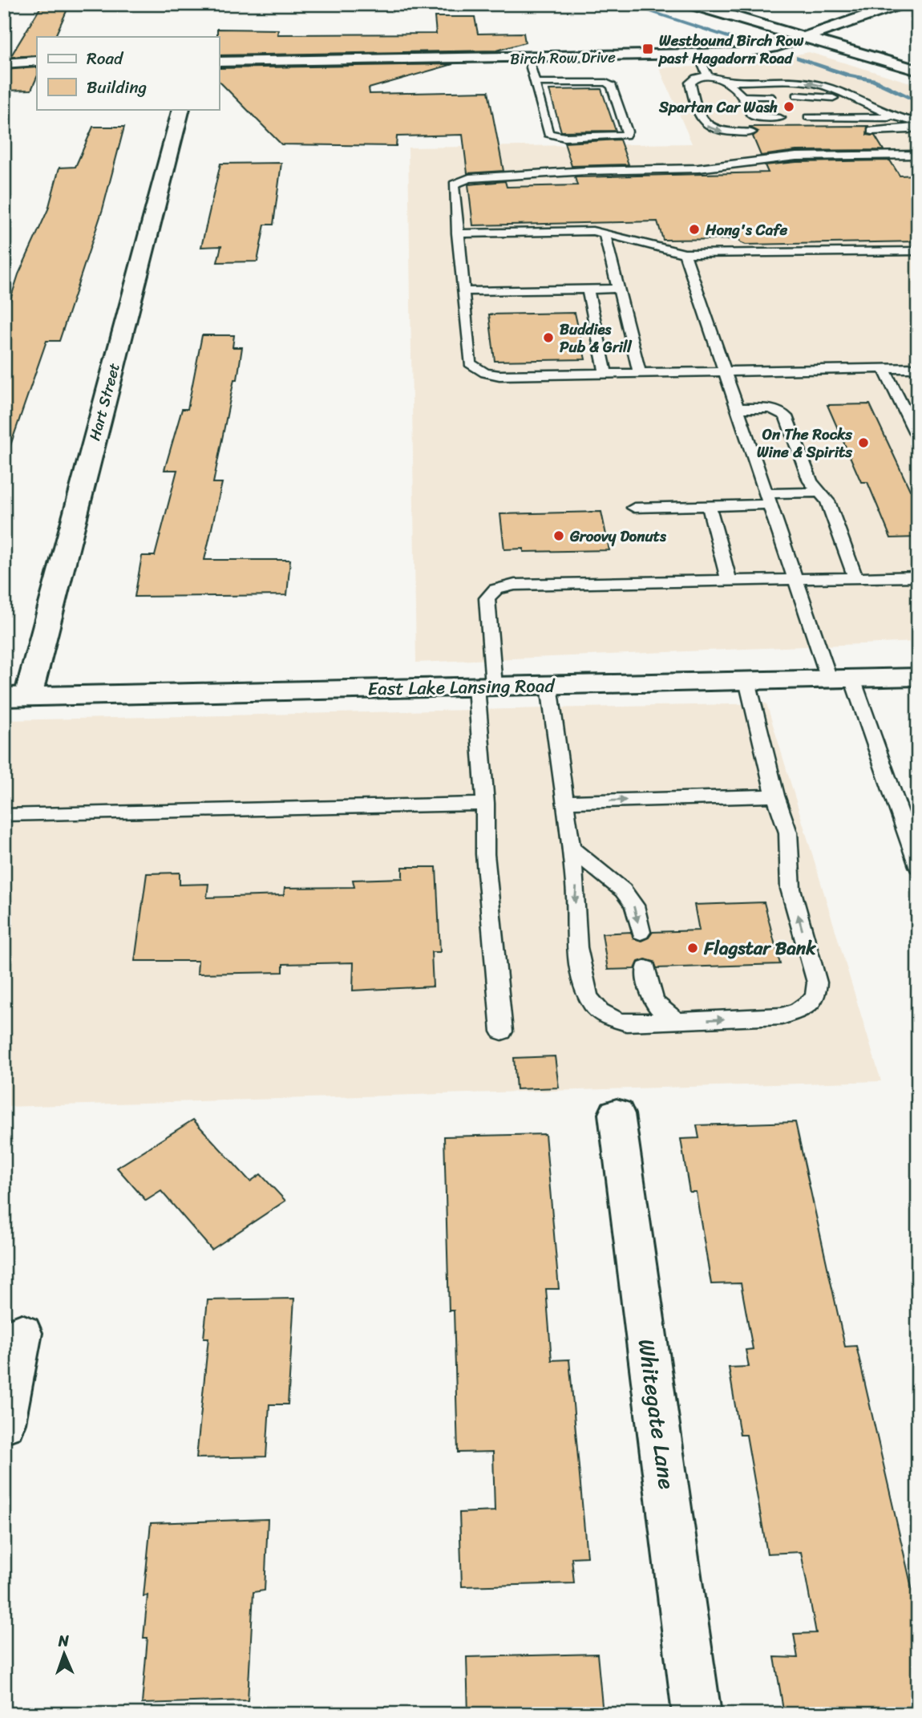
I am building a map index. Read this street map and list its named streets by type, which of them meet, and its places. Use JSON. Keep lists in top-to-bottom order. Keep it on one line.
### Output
{"streets":{"street":["Birch Row Drive","Hart Street","East Lake Lansing Road","Whitegate Lane"]},"crossings":[["Hart Street","East Lake Lansing Road"]],"places":{"transit":["Westbound Birch Row past Hagadorn Road"],"other":["Spartan Car Wash","Hong's Cafe","Buddies Pub & Grill","On The Rocks Wine & Spirits","Groovy Donuts","Flagstar Bank"]},"legend":["Road","Building"],"north":"top"}
